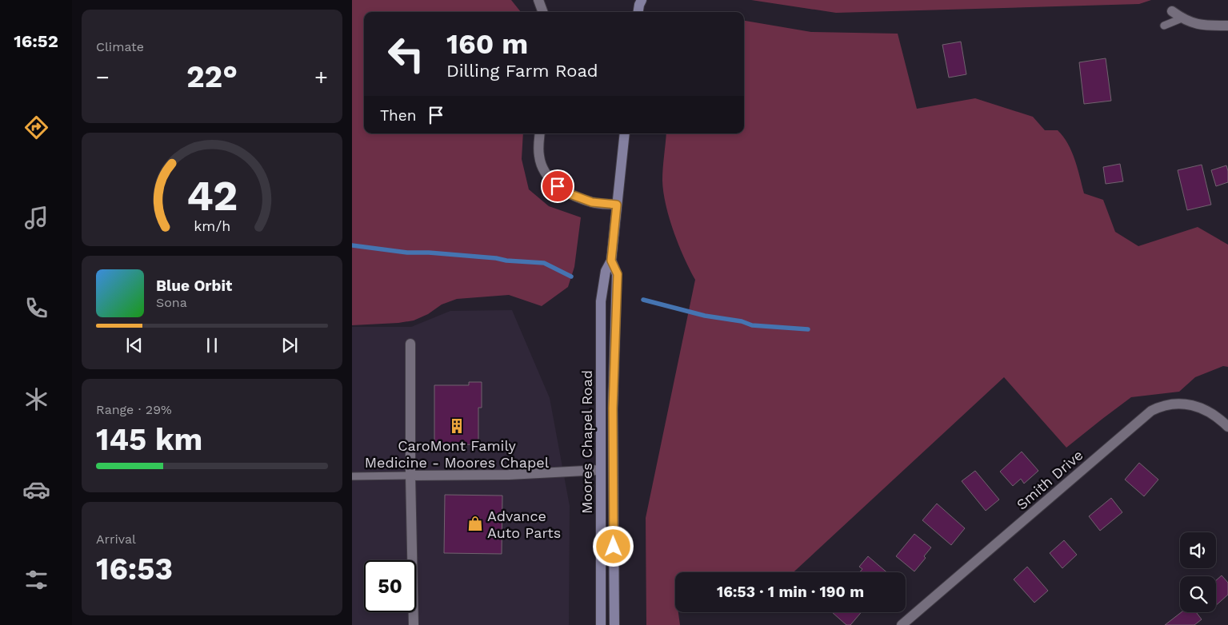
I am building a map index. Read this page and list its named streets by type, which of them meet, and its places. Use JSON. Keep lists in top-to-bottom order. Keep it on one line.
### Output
{"streets":{"main road":["Moores Chapel Road"],"street":["Smith Drive"]},"places":{"building":["CaroMont Family Medicine - Moores Chapel"],"shop":["Advance Auto Parts"]},"page":{"tabs":"16:52","tile":["Climate",["Range · 29%","145 km"],["Arrival","16:53"]],"turn":["160 m","Dilling Farm Road"],"heat":["−","22°","+"],"then":"Then","song":["Blue Orbit","Sona"],"limit":"50","trip":"16:53 · 1 min · 190 m","gauge":["42","km/h"]}}
